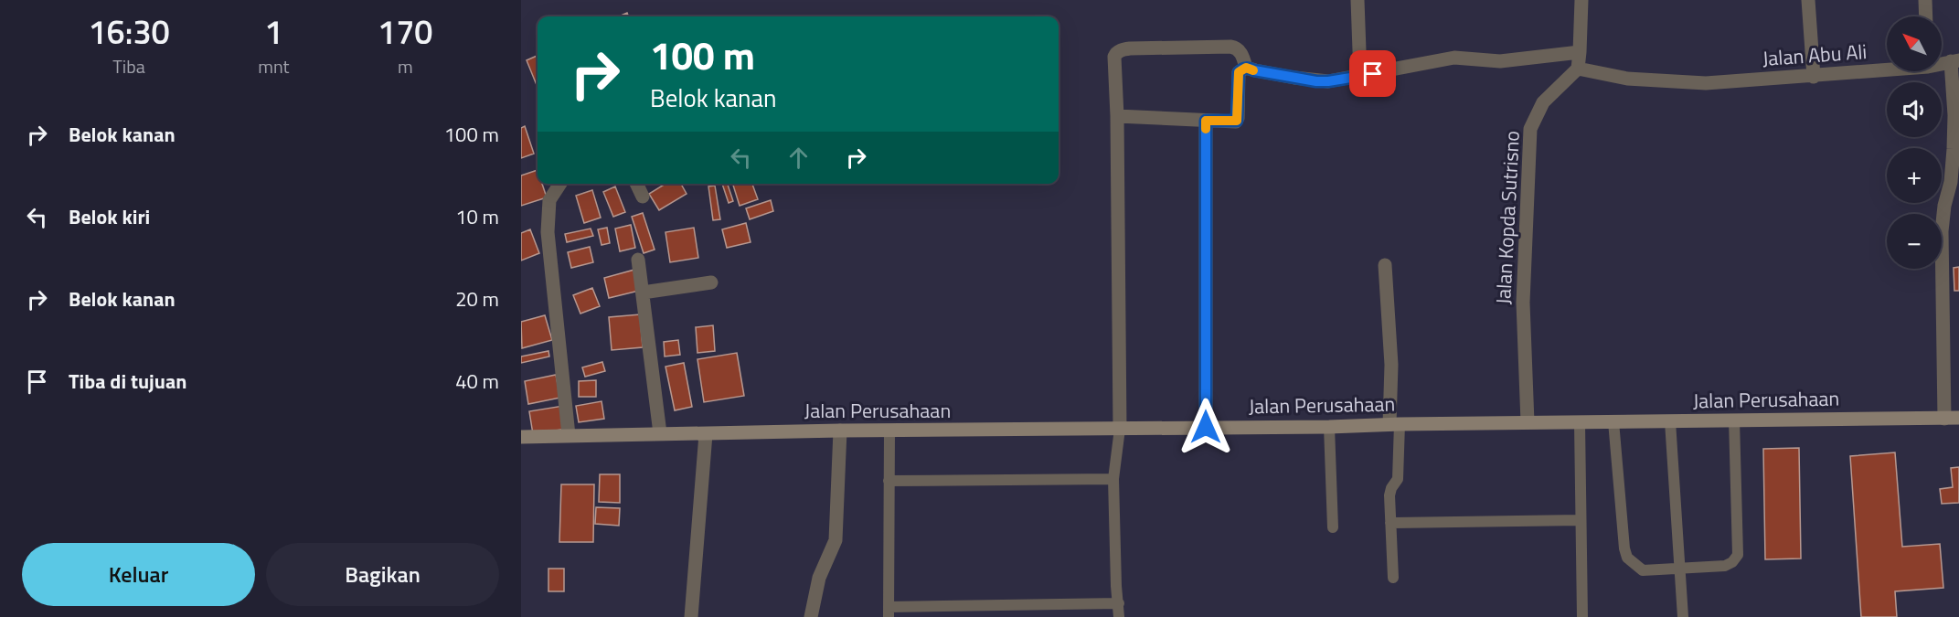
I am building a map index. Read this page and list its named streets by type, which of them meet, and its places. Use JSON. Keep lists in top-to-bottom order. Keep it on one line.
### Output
{"streets":{"main road":["Jalan Perusahaan"],"street":["Jalan Abu Ali","Jalan Kopda Sutrisno"]},"crossings":[["Jalan Abu Ali","Jalan Kopda Sutrisno"],["Jalan Kopda Sutrisno","Jalan Perusahaan"]],"north":"top left","page":{"eta":["16:30","Tiba","1","mnt","170","m"],"map_buttons":["+","−"],"turn":["100 m","Belok kanan"],"list":[{"name":"Belok kanan","value":"100 m"},{"name":"Belok kiri","value":"10 m"},{"name":"Belok kanan","value":"20 m"},{"name":"Tiba di tujuan","value":"40 m"}],"buttons":["Keluar","Bagikan"]}}
